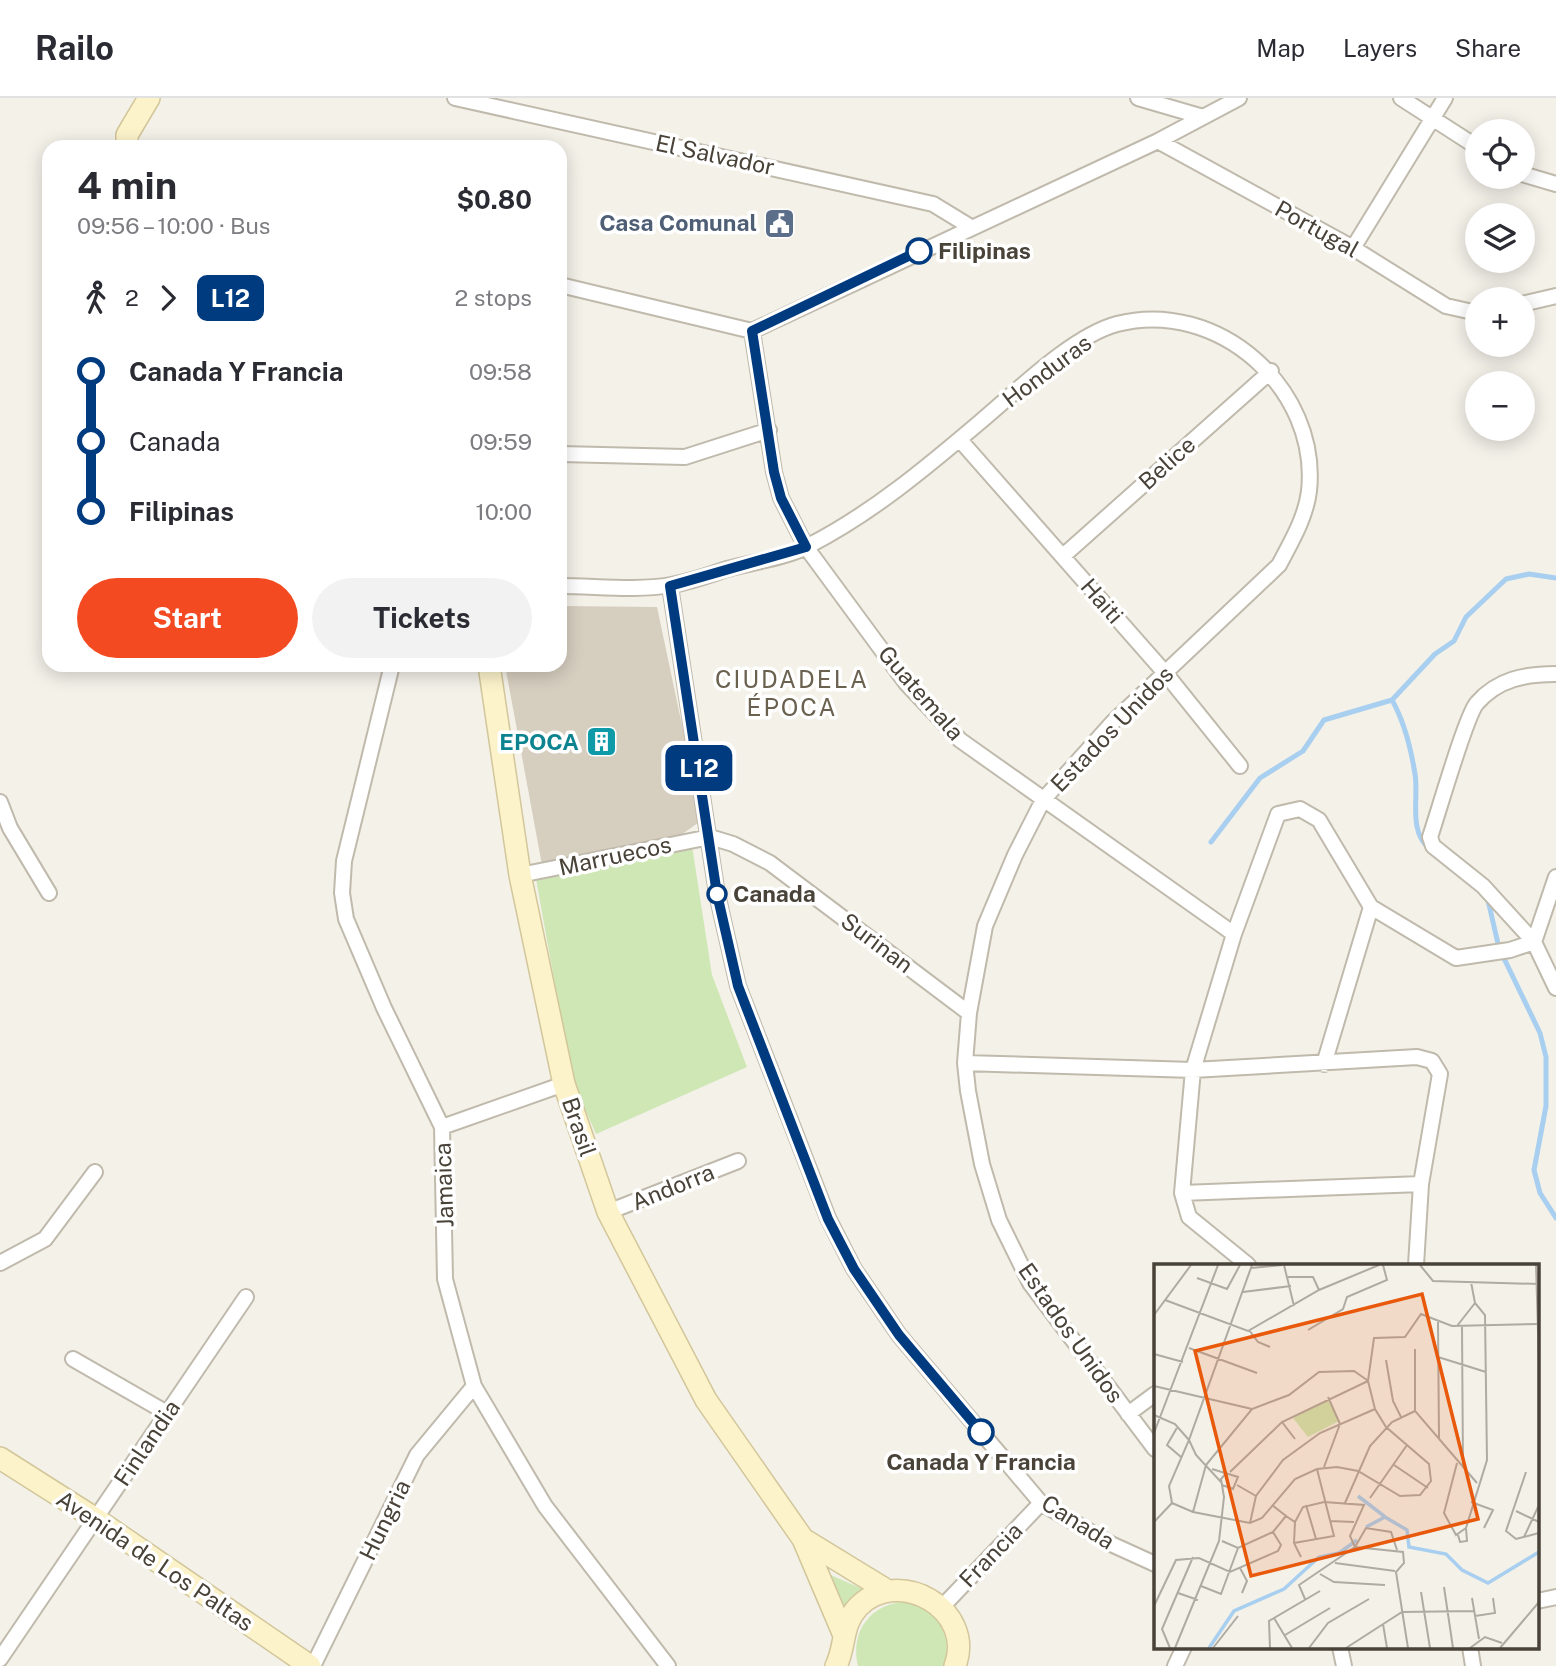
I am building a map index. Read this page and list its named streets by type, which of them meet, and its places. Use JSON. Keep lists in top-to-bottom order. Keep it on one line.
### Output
{"streets":{"street":["El Salvador","Portugal","Honduras","Belice","Haiti","Guatemala","Estados Unidos","Marruecos","Surinan","Brasil","Jamaica","Andorra","Finlandia","Hungria","Canada","Francia","Avenida de Los Paltas"]},"crossings":[["Honduras","Belice"],["Honduras","Haiti"],["Honduras","Guatemala"],["Honduras","Estados Unidos"],["Honduras","Canada"],["Belice","Haiti"],["Haiti","Estados Unidos"],["Guatemala","Estados Unidos"],["Estados Unidos","Surinan"],["Marruecos","Surinan"],["Marruecos","Brasil"],["Marruecos","Canada"],["Surinan","Canada"],["Brasil","Andorra"],["Jamaica","Hungria"],["Finlandia","Avenida de Los Paltas"],["Hungria","Avenida de Los Paltas"],["Canada","Francia"]],"districts":["CIUDADELA ÉPOCA"],"places":{"public building":["Casa Comunal"],"other":["Filipinas","Canada","Canada Y Francia"],"building":["EPOCA"]},"lines":["bus line L12"],"page":{"header":"Railo","nav":["Map","Layers","Share"],"on_map":"L12","map_buttons":["+","−"],"heading":["4 min","09:56 – 10:00 · Bus","$0.80"],"legs":["2","L12","2 stops"],"list":[{"name":"Canada Y Francia","value":"09:58"},{"name":"Canada","value":"09:59"},{"name":"Filipinas","value":"10:00"}],"buttons":["Start","Tickets"]}}
